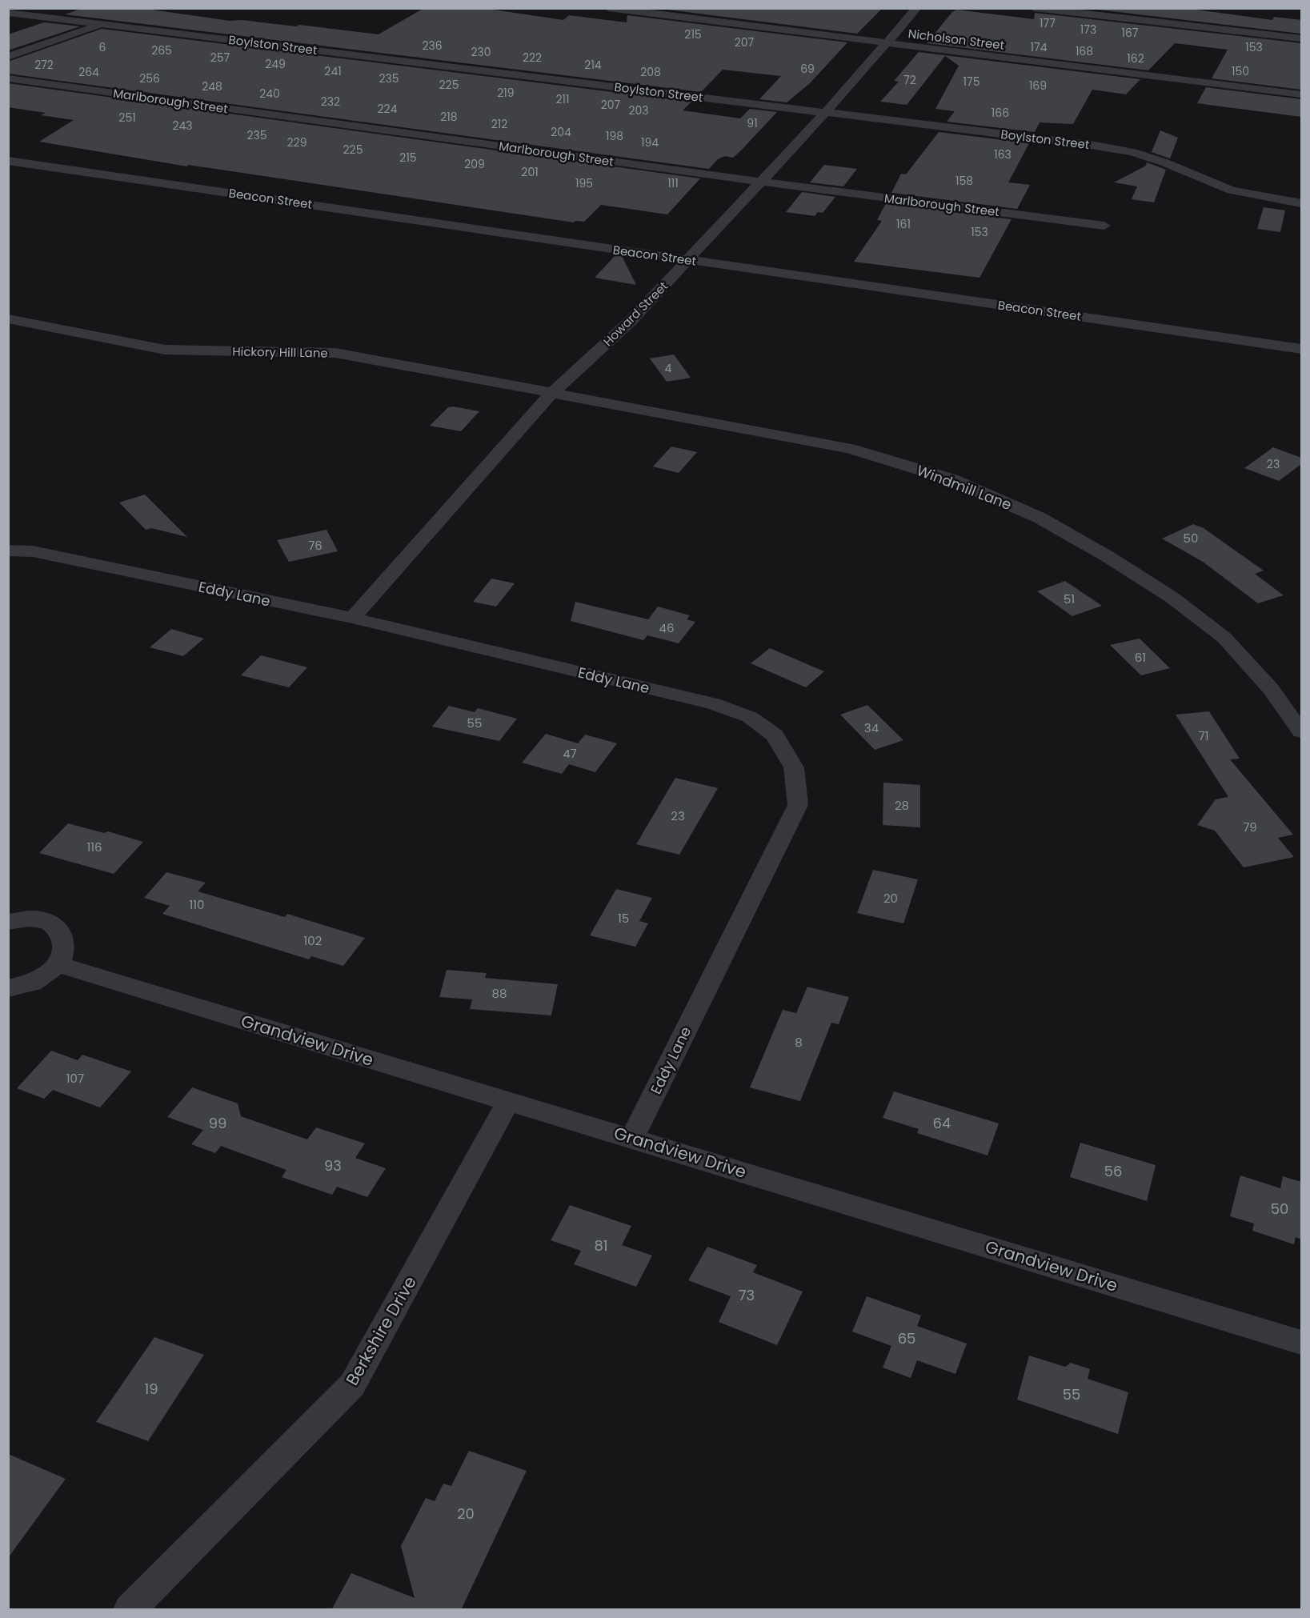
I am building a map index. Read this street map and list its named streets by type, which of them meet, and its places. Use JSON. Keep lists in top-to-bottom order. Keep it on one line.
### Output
{"streets":{"street":["Nicholson Street","Boylston Street","Marlborough Street","Beacon Street","Howard Street","Hickory Hill Lane","Windmill Lane","Eddy Lane","Grandview Drive","Berkshire Drive"]},"crossings":[["Nicholson Street","Howard Street"],["Boylston Street","Howard Street"],["Marlborough Street","Howard Street"],["Beacon Street","Howard Street"],["Howard Street","Hickory Hill Lane"],["Howard Street","Windmill Lane"],["Howard Street","Eddy Lane"],["Hickory Hill Lane","Windmill Lane"],["Eddy Lane","Grandview Drive"],["Grandview Drive","Berkshire Drive"]],"house_numbers":["177","173","167","215","207","236","6","174","153","265","168","230","257","222","162","249","272","214","69","241","150","264","208","256","235","72","175","225","169","248","219","240","211","232","207","224","203","166","218","251","91","212","243","204","235","198","229","194","225","163","215","209","201","158","195","111","161","153","4","23","50","76","51","46","61","55","34","71","47","28","23","79","116","20","110","15","102","88","8","107","99","64","93","56","50","81","73","65","19","55","20"]}
